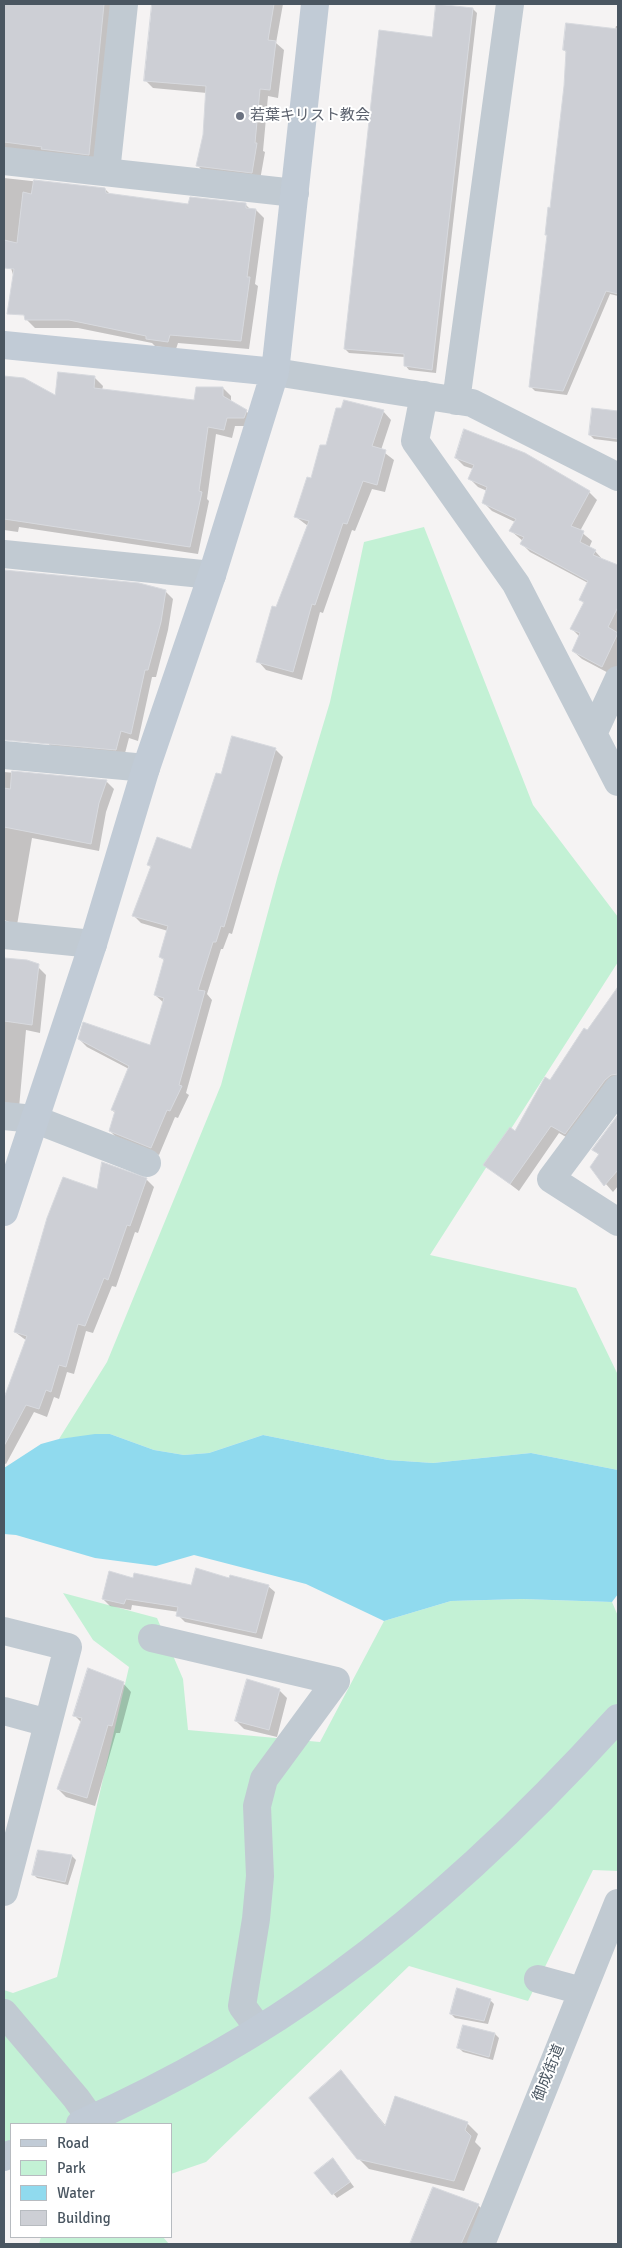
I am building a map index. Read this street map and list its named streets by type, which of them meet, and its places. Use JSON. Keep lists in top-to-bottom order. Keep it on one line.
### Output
{"streets":{"street":["御成街道"]},"places":["若葉キリスト教会"],"legend":["Road","Park","Water","Building"]}
